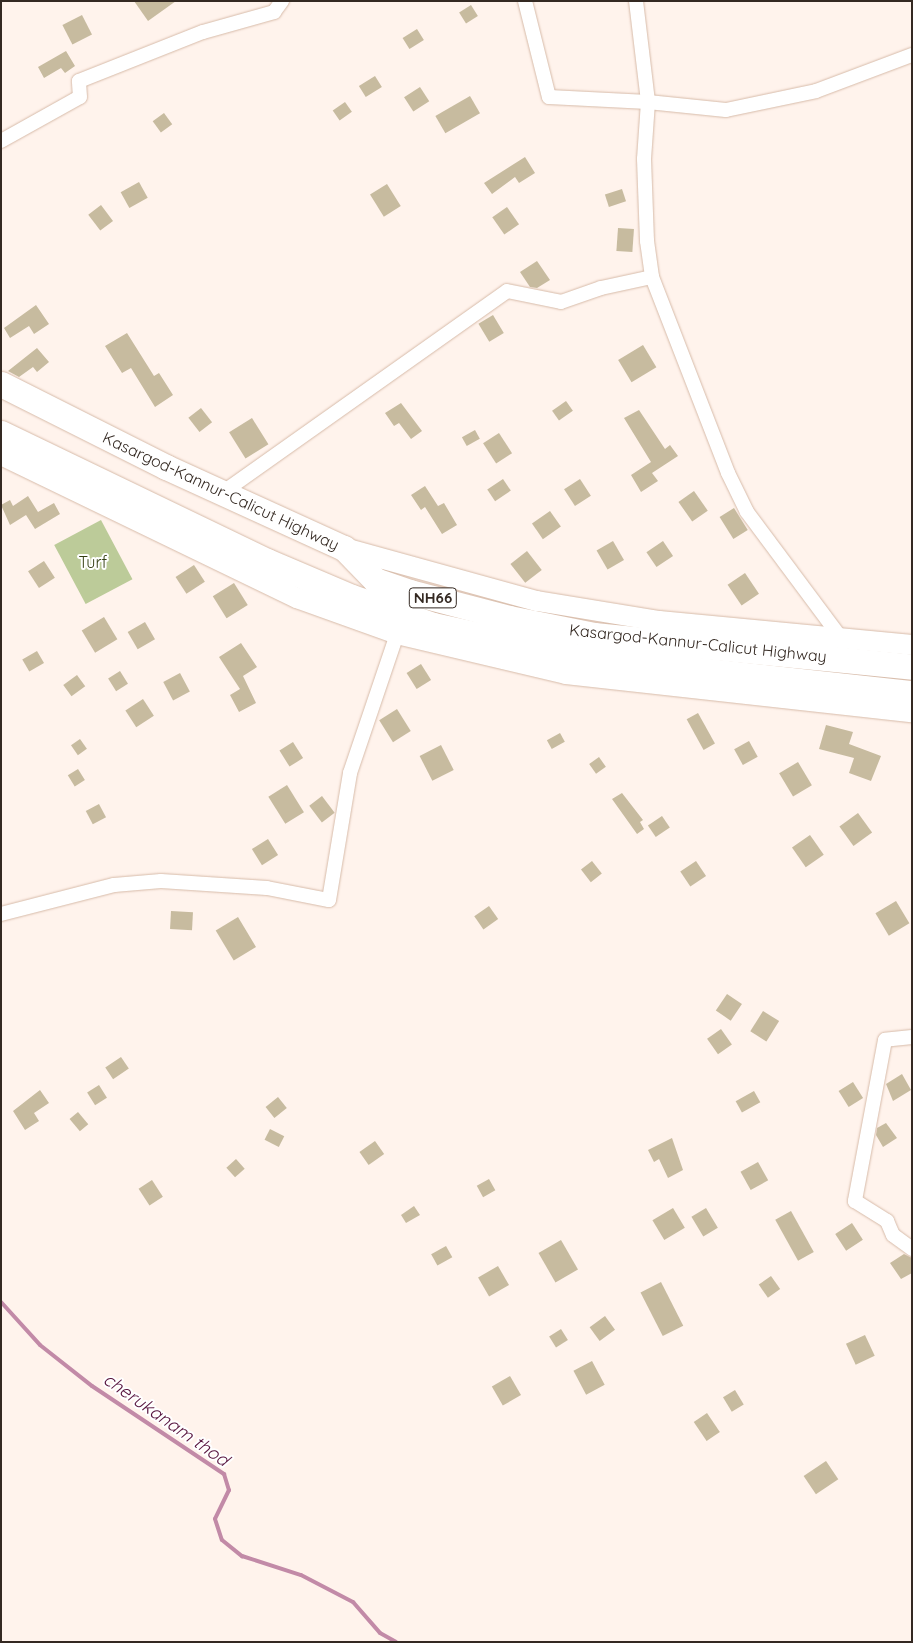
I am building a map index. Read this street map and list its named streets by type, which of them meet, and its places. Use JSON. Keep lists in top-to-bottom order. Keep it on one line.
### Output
{"streets":{"highway":["Kasargod-Kannur-Calicut Highway","NH66"]},"water":["cherukanam thod"],"parks":["Turf"]}
